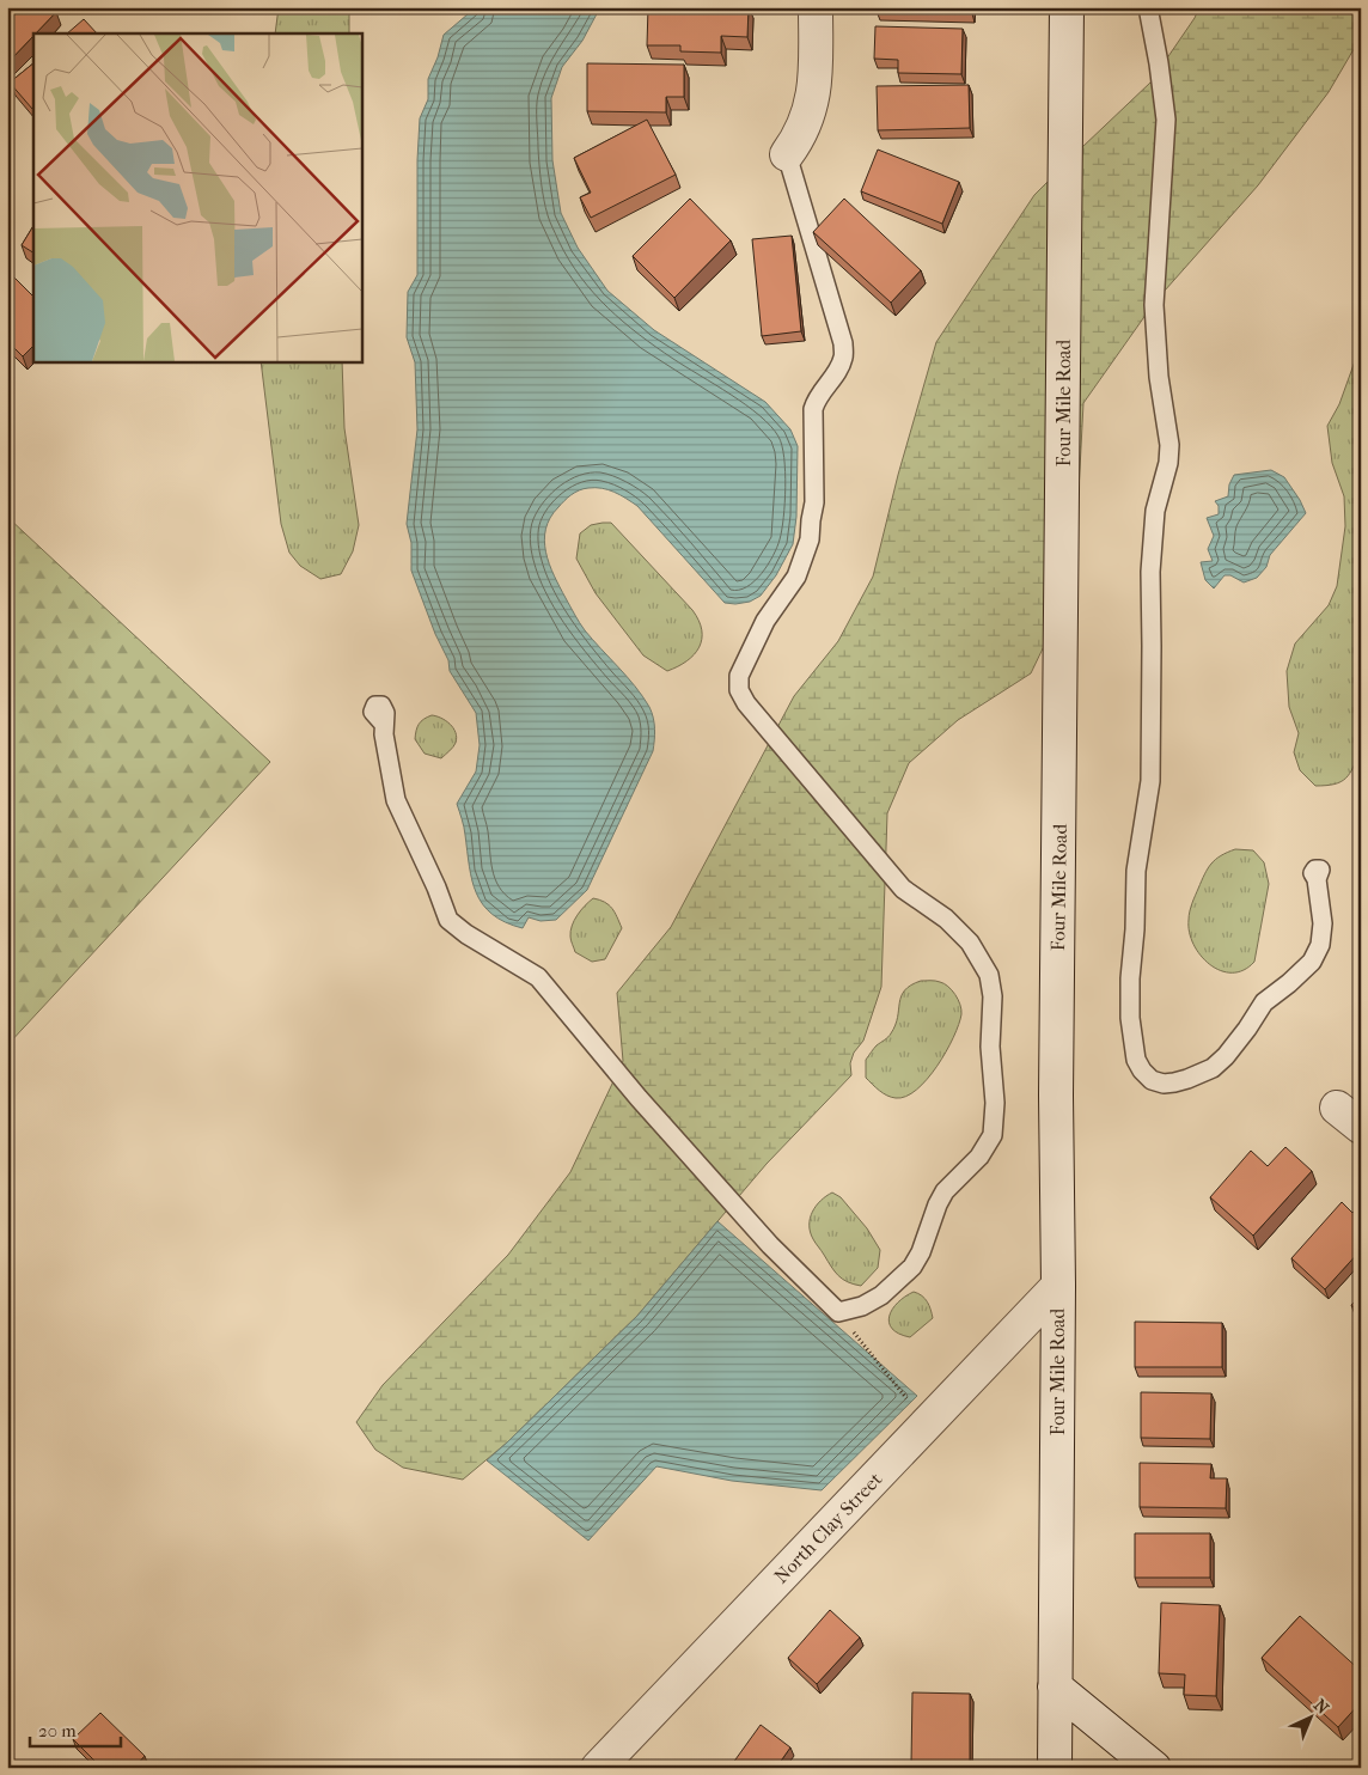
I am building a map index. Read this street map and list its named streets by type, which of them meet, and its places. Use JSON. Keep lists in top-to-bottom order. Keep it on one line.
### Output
{"streets":{"main road":["Four Mile Road","North Clay Street"]},"crossings":[["Four Mile Road","North Clay Street"]],"scale_bar":"20 m","north":"top right"}
